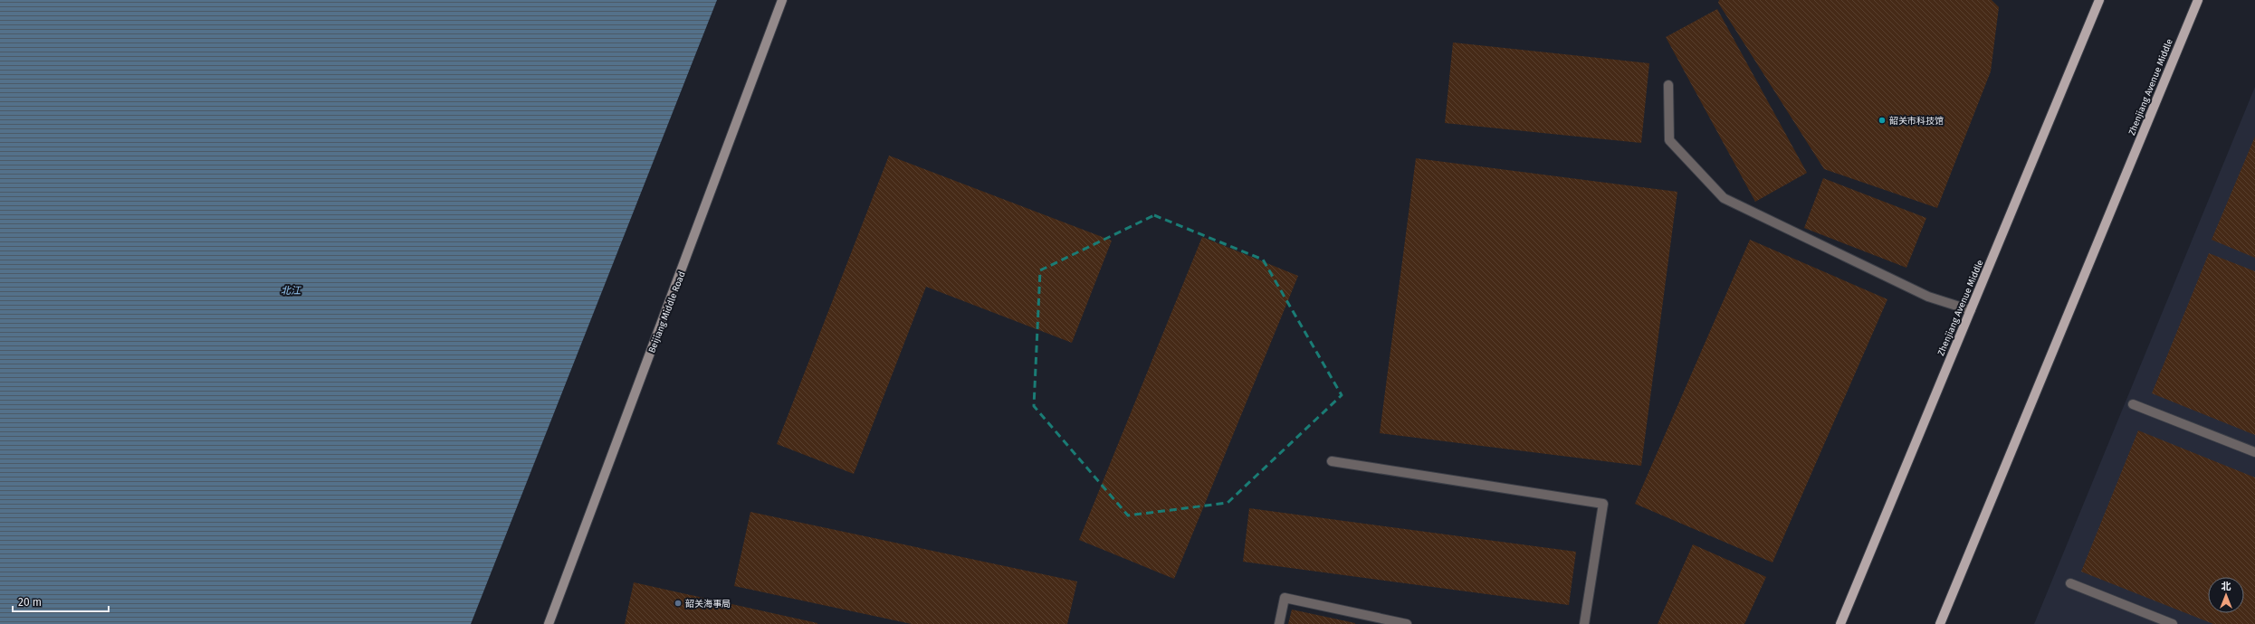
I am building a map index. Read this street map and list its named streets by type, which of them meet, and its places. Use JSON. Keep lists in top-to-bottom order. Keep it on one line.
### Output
{"streets":{"main road":["Zhenjiang Avenue Middle"],"street":["Beijiang Middle Road"]},"water":["北江"],"places":["韶关市科技馆","韶关海事局"],"scale_bar":"20 m","north":"top"}
